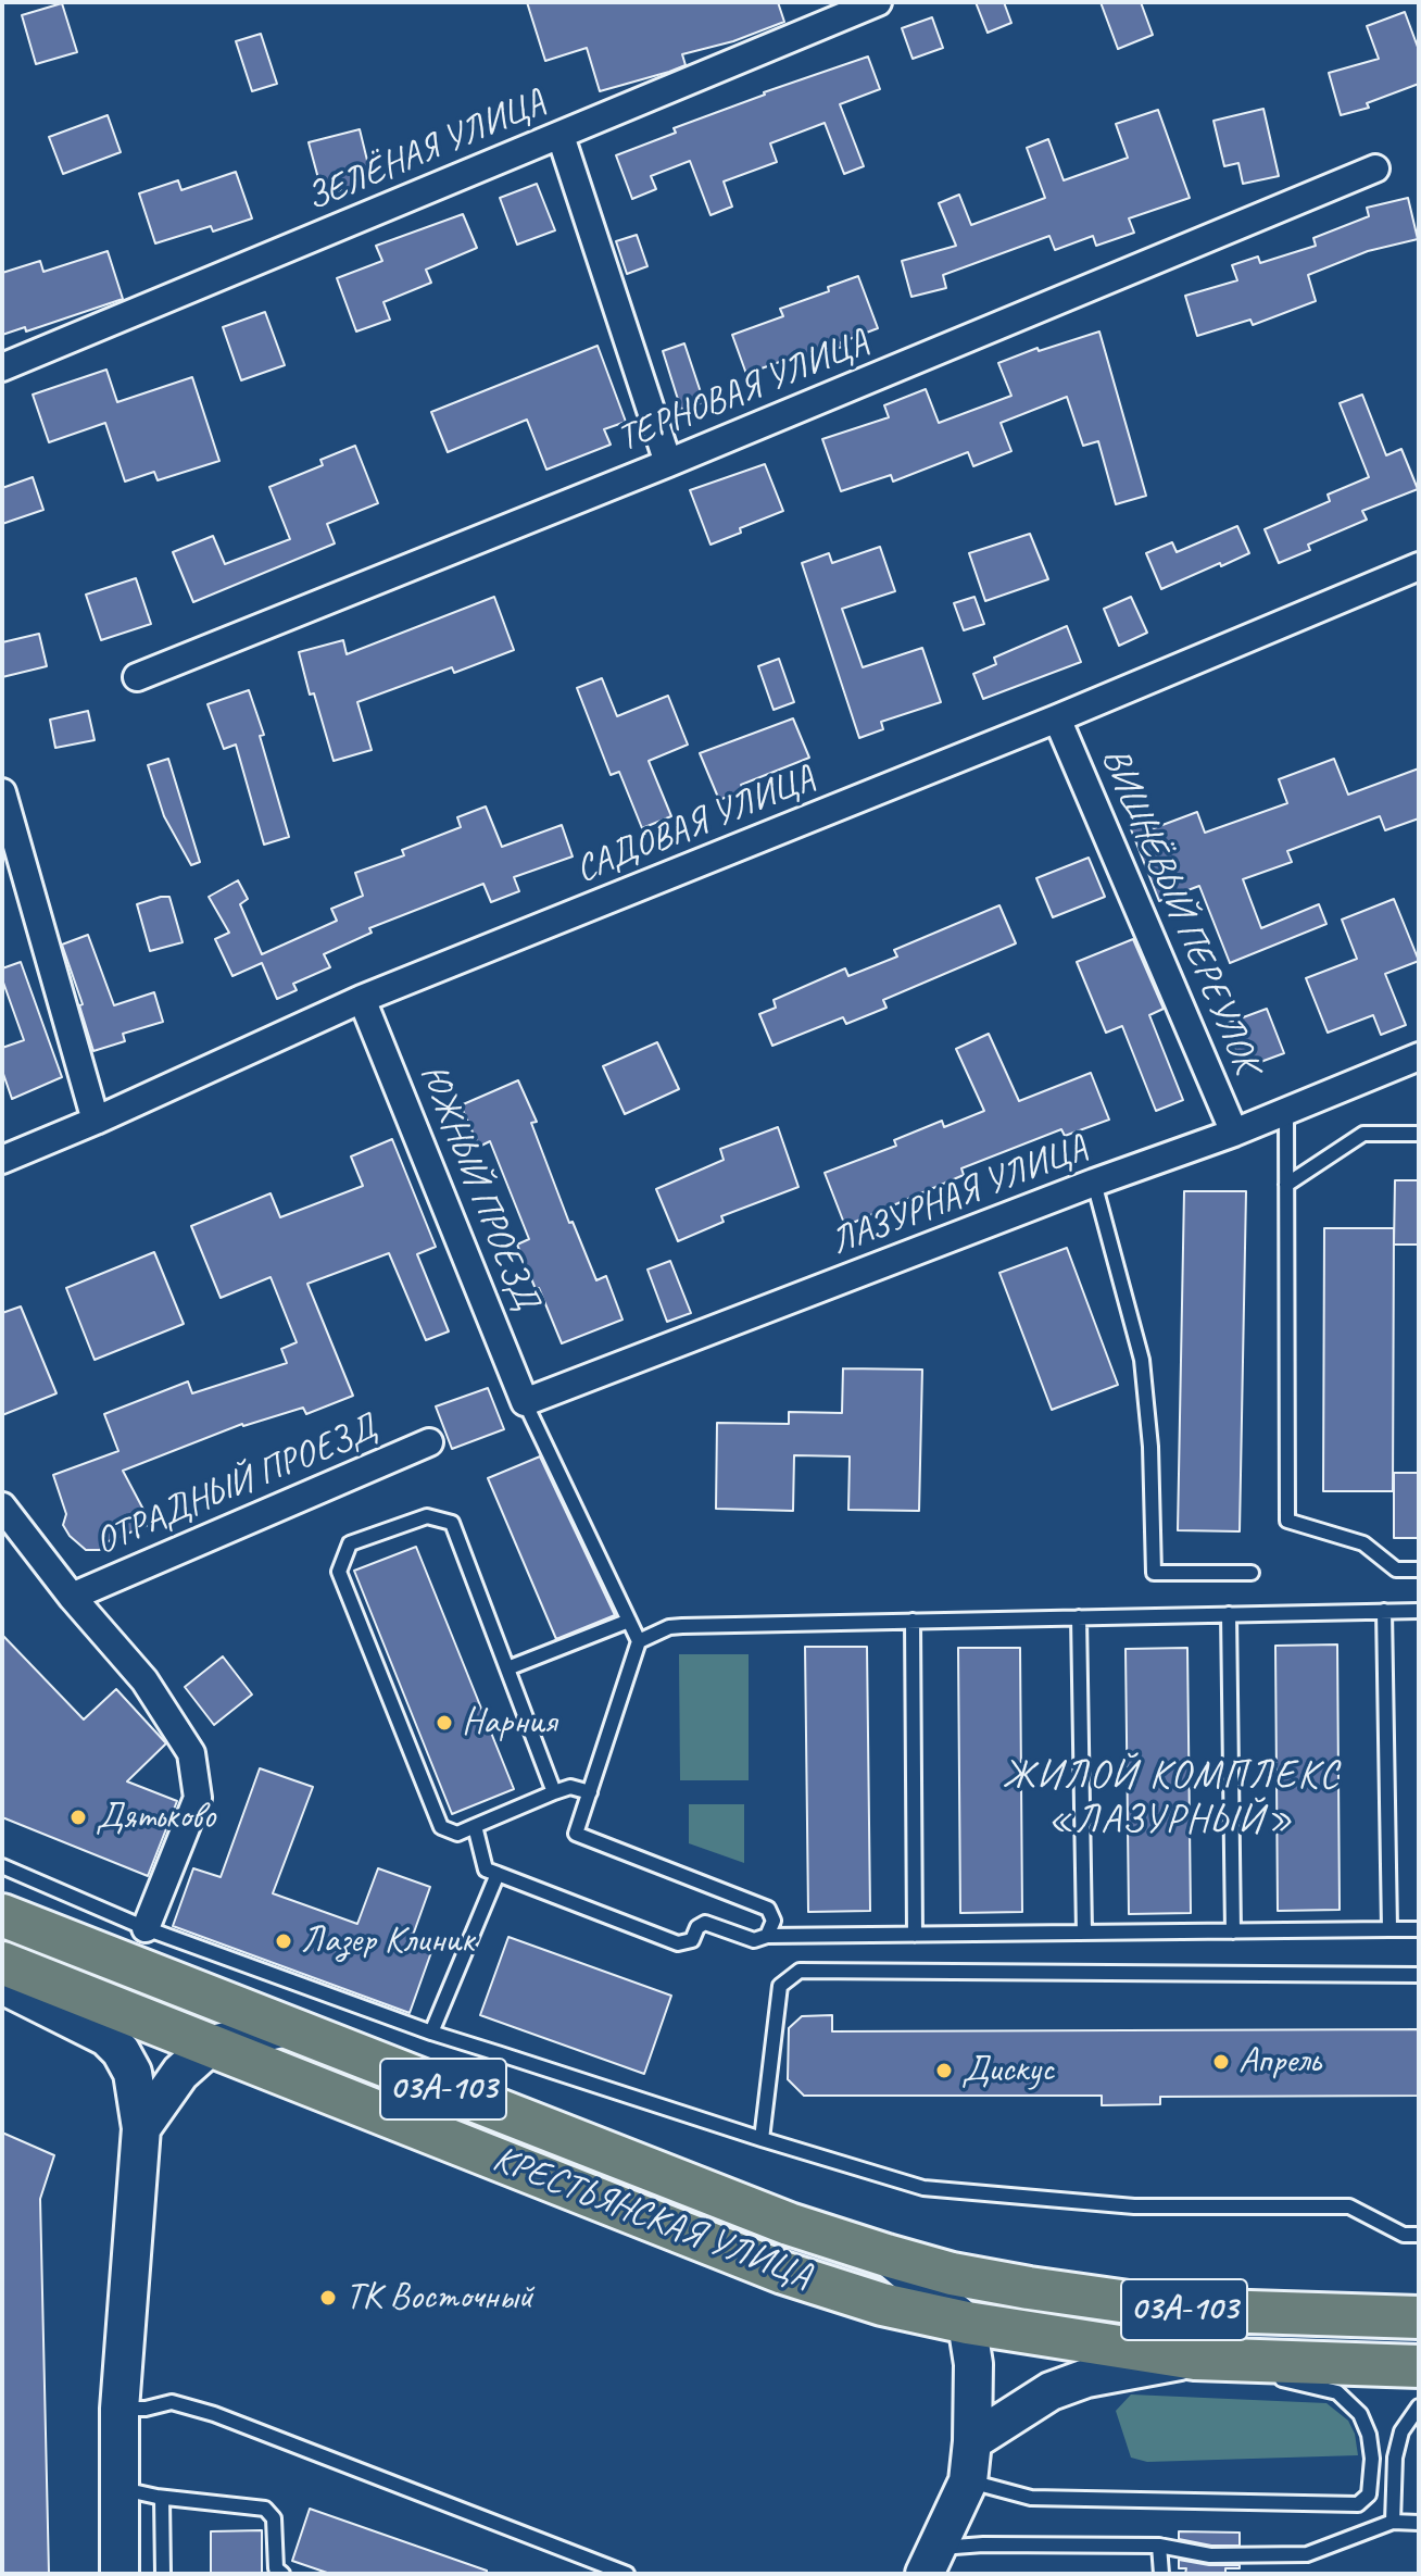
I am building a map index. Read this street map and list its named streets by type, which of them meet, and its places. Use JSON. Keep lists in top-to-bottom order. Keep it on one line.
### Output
{"streets":{"main road":["03А-103","КРЕСТЬЯНСКАЯ УЛИЦА"],"street":["ЗЕЛЁНАЯ УЛИЦА","ТЕРНОВАЯ УЛИЦА","САДОВАЯ УЛИЦА","ВИШНЁВЫЙ ПЕРЕУЛОК","ЮЖНЫЙ ПРОЕЗД","ЛАЗУРНАЯ УЛИЦА","ОТРАДНЫЙ ПРОЕЗД"]},"crossings":[["САДОВАЯ УЛИЦА","ВИШНЁВЫЙ ПЕРЕУЛОК"],["САДОВАЯ УЛИЦА","ЮЖНЫЙ ПРОЕЗД"],["ВИШНЁВЫЙ ПЕРЕУЛОК","ЛАЗУРНАЯ УЛИЦА"],["ЮЖНЫЙ ПРОЕЗД","ЛАЗУРНАЯ УЛИЦА"],["03А-103","КРЕСТЬЯНСКАЯ УЛИЦА"]],"districts":["ЖИЛОЙ КОМПЛЕКС «ЛАЗУРНЫЙ»"],"places":["Нарния","Дятьково","Лазер Клиник","Апрель","Дискус","ТК Восточный"]}
